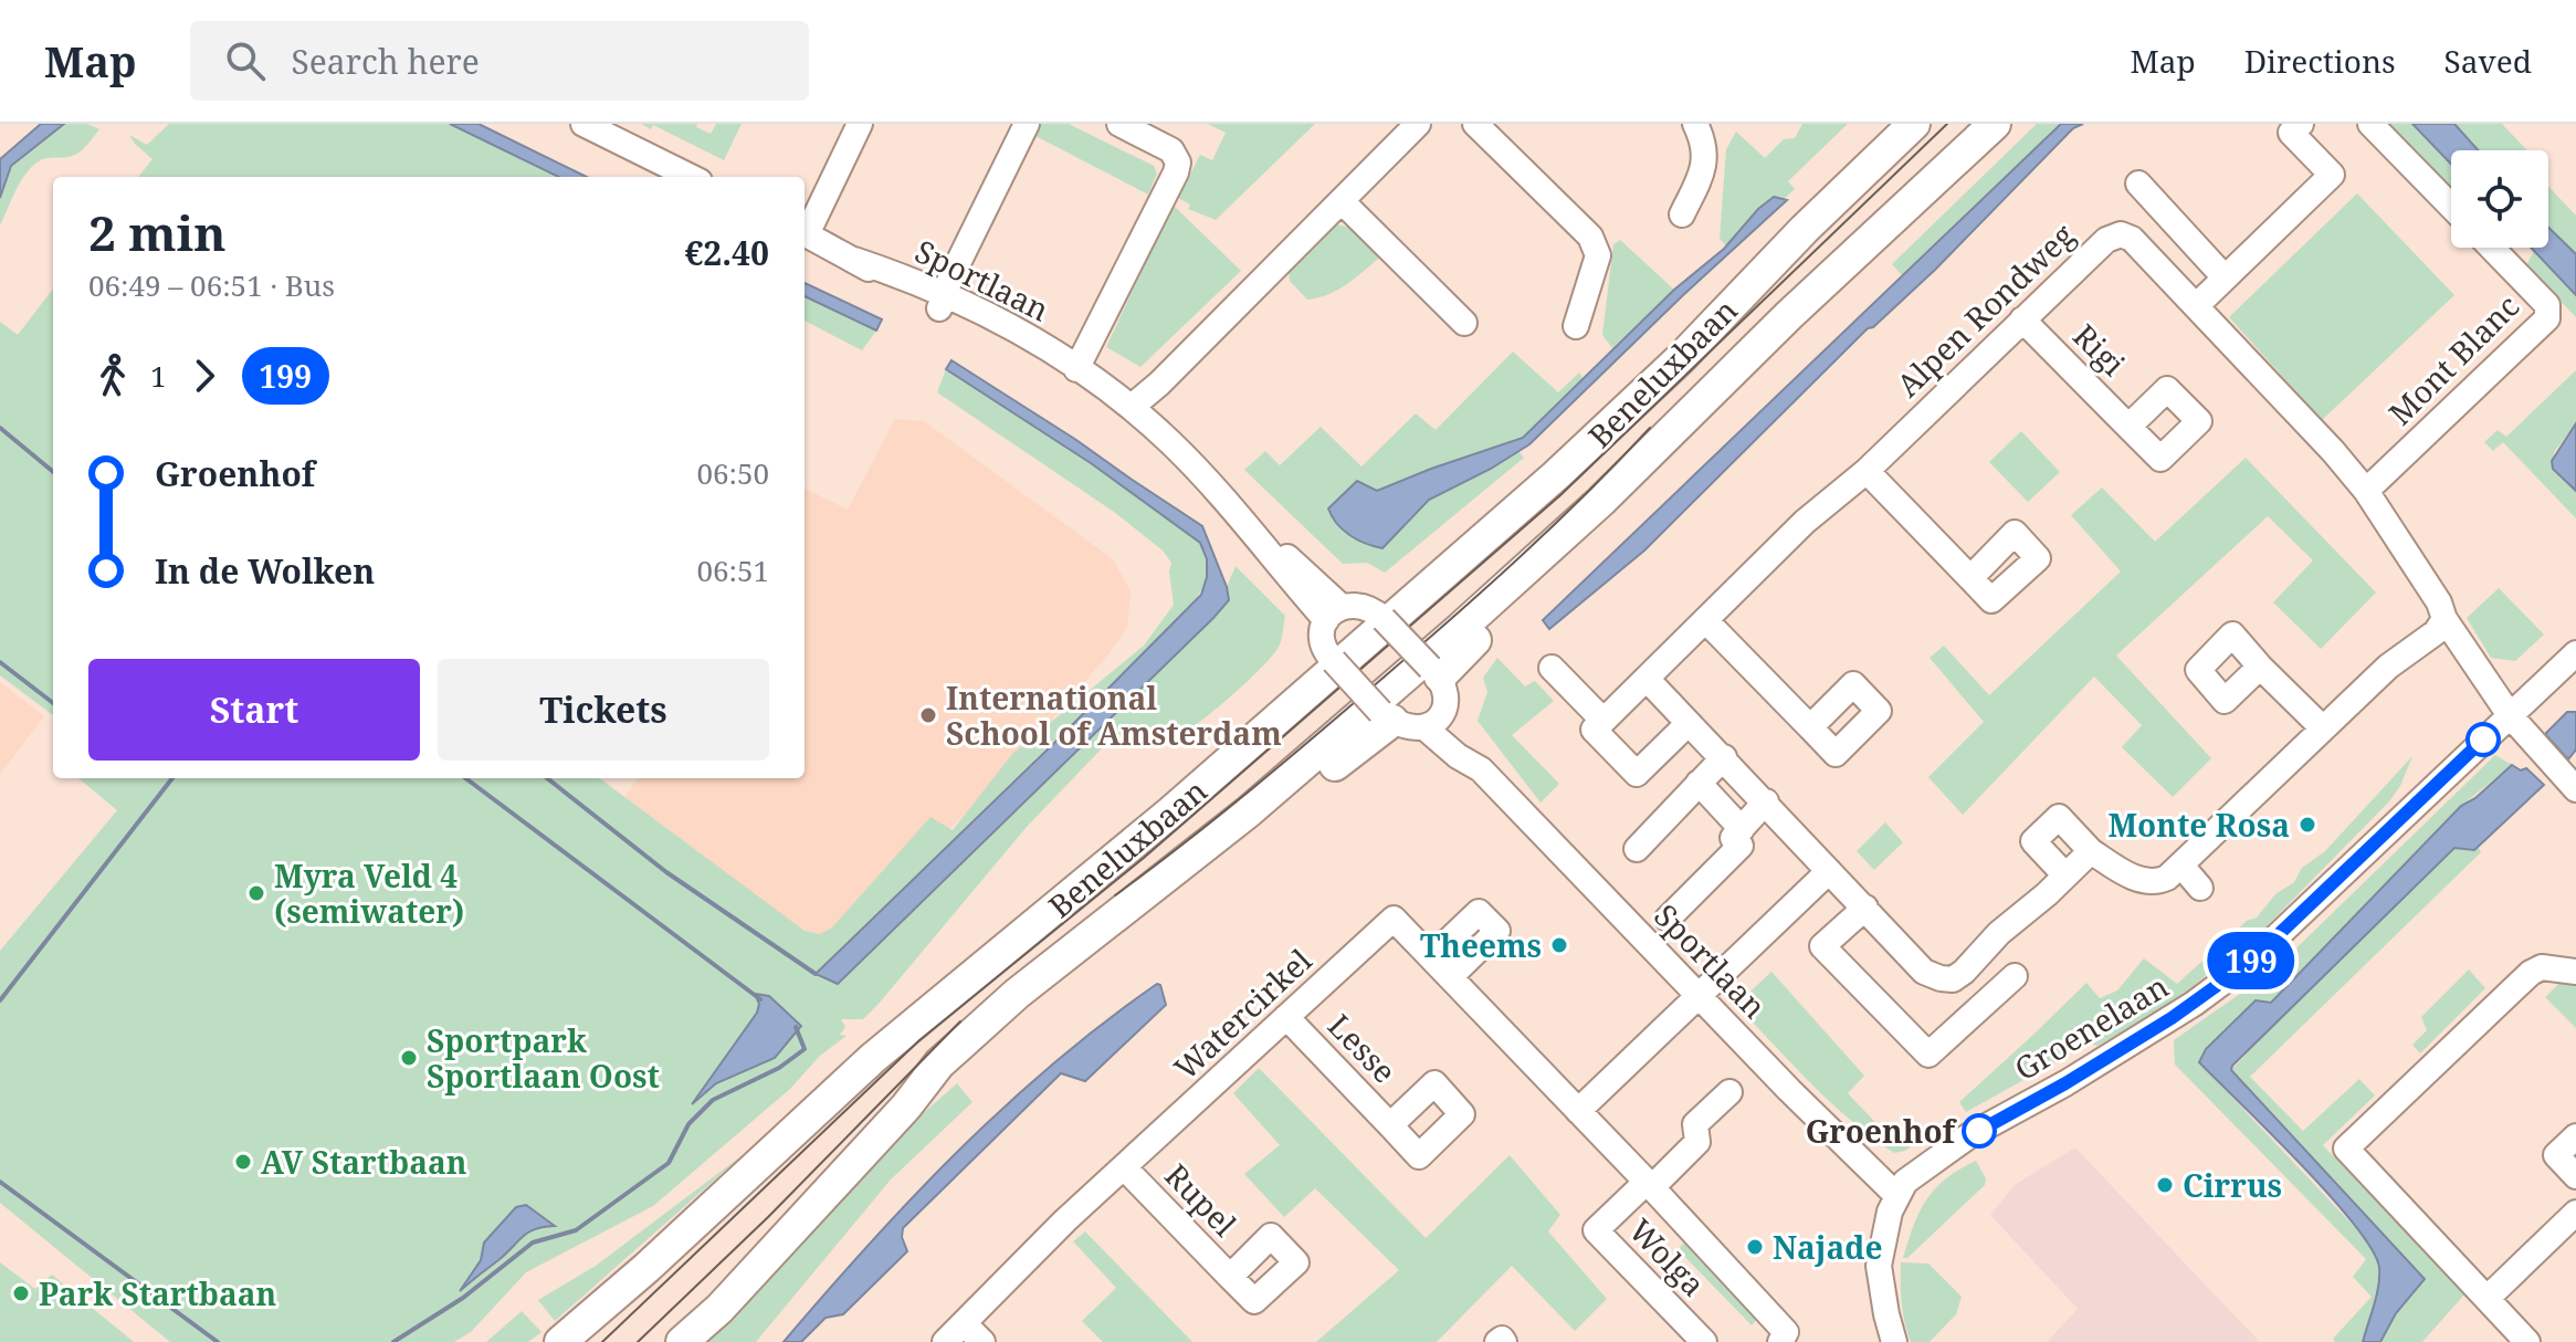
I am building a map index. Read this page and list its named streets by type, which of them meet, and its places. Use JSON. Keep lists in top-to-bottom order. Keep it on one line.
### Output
{"streets":{"main road":["Beneluxbaan"],"street":["Sportlaan","Alpen Rondweg","Rigi","Mont Blanc","Watercirkel","Groenelaan","Lesse","Rupel","Wolga"]},"crossings":[["Sportlaan","Groenelaan"],["Alpen Rondweg","Rigi"],["Alpen Rondweg","Mont Blanc"],["Alpen Rondweg","Groenelaan"],["Watercirkel","Lesse"],["Watercirkel","Rupel"],["Watercirkel","Wolga"]],"places":["International School of Amsterdam","Monte Rosa","Myra Veld 4 (semiwater)","Theems","Sportpark Sportlaan Oost","Groenhof","AV Startbaan","Cirrus","Najade","Park Startbaan"],"lines":["bus line 199"],"page":{"header":"Map","search":"Search here","nav":["Map","Directions","Saved"],"on_map":"199","heading":["2 min","06:49 – 06:51 · Bus","€2.40"],"legs":["1","199"],"list":[{"name":"Groenhof","value":"06:50"},{"name":"In de Wolken","value":"06:51"}],"buttons":["Start","Tickets"]}}
